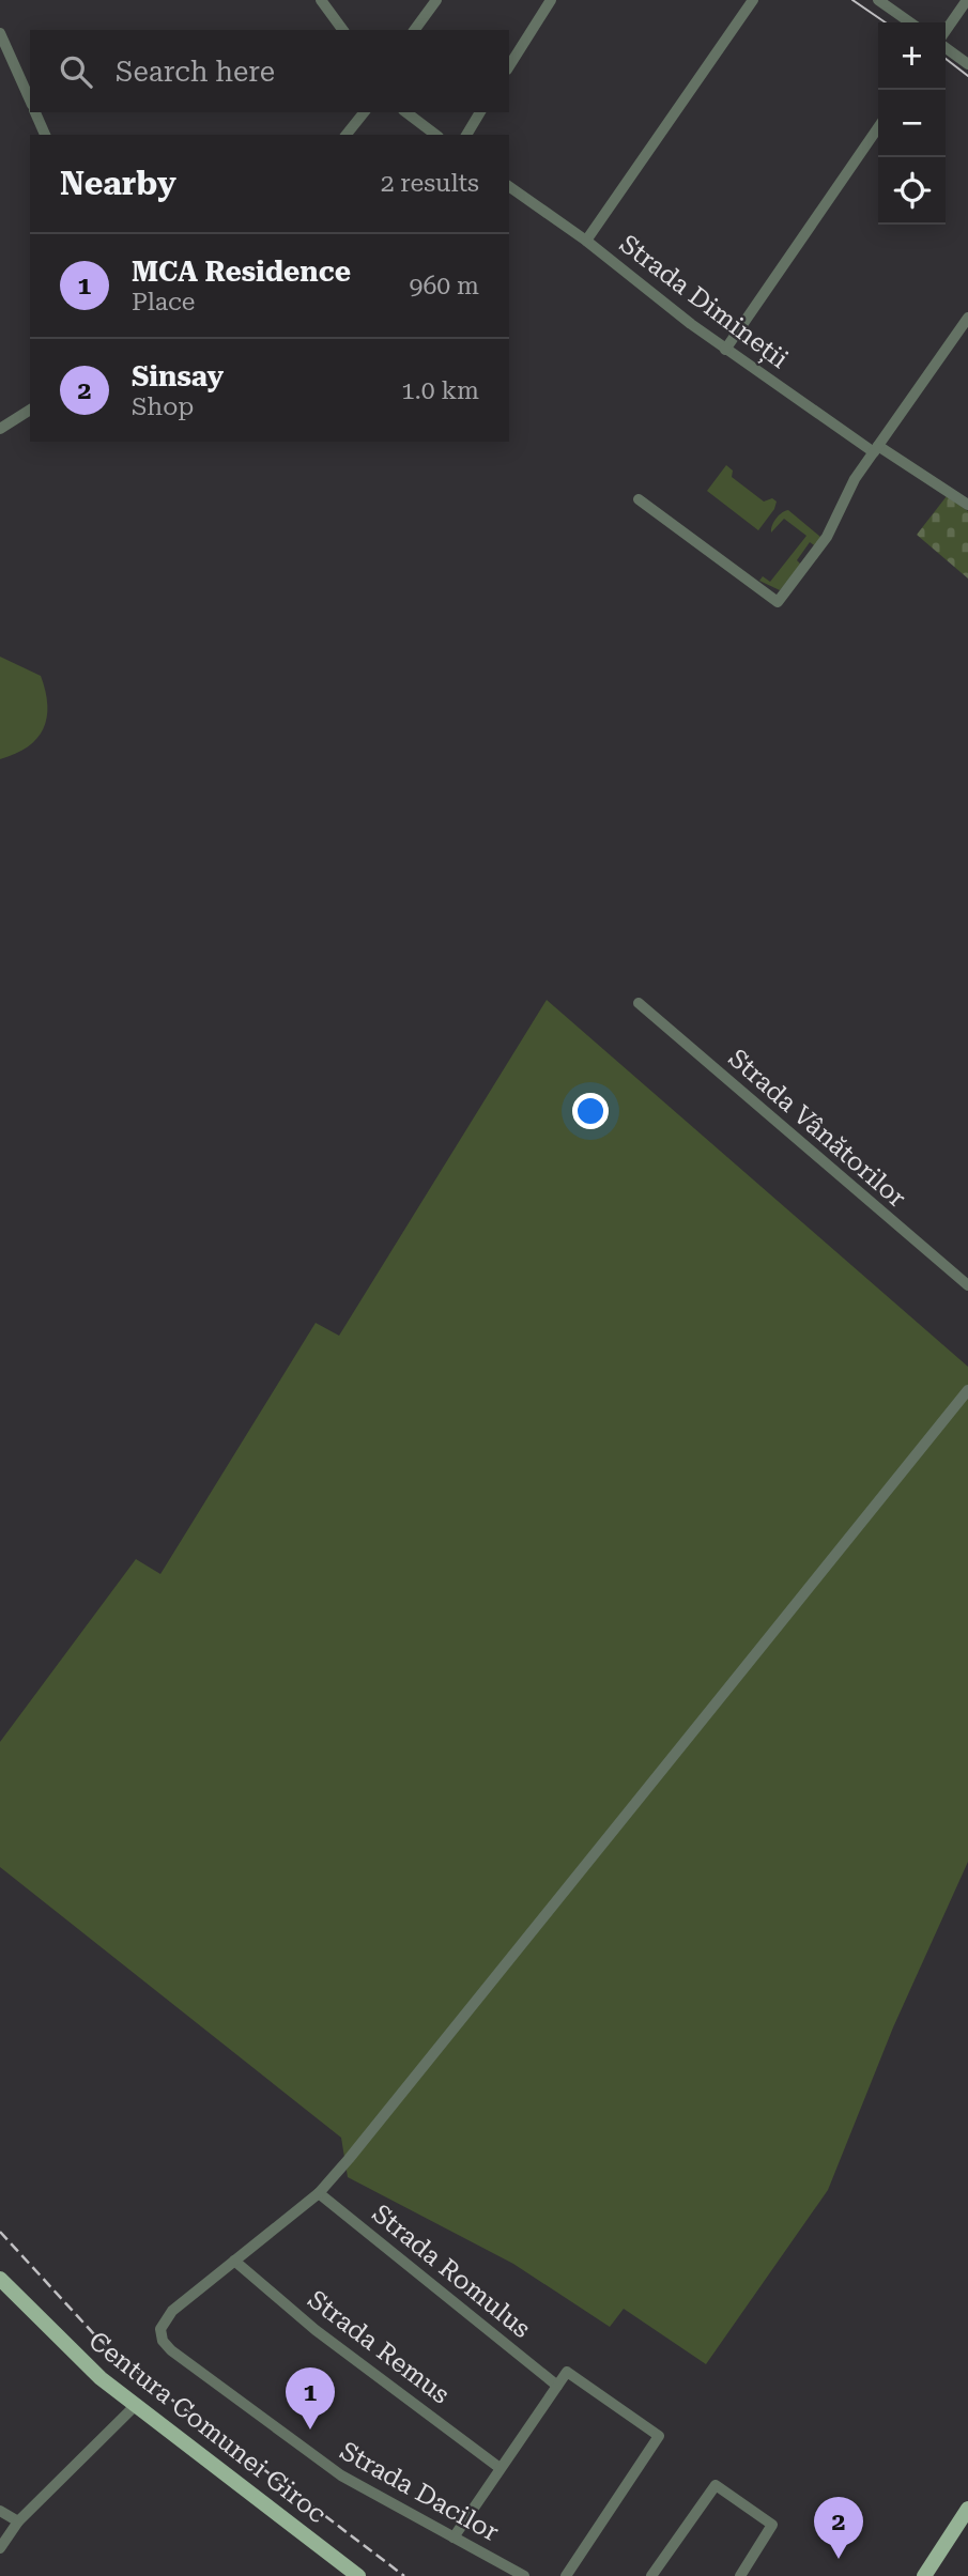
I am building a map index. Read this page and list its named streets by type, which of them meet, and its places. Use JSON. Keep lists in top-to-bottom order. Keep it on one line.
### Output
{"streets":{"main road":["Centura Comunei Giroc"],"street":["Strada Dimineții","Strada Vânătorilor","Strada Romulus","Strada Remus","Strada Dacilor"]},"crossings":[["Strada Remus","Strada Dacilor"]],"page":{"map_buttons":["+","−"],"search":"Search here","heading":["Nearby","2 results"],"list":[{"mark":"1","name":"MCA Residence","note":"Place","value":"960 m"},{"mark":"2","name":"Sinsay","note":"Shop","value":"1.0 km"}],"pins":["1","2"]}}
